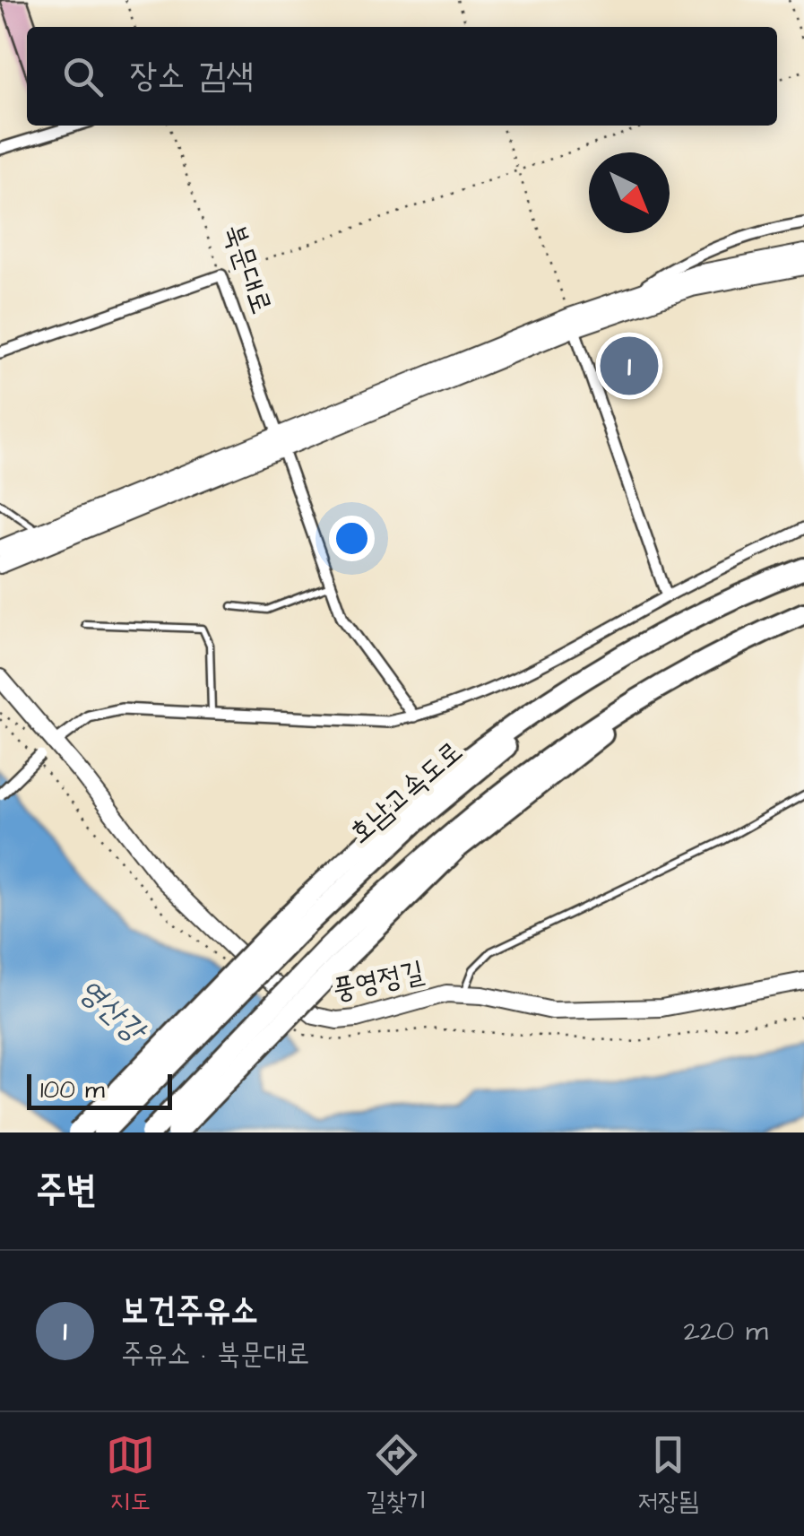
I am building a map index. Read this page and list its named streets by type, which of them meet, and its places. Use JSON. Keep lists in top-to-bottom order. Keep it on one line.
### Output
{"streets":{"highway":["호남고속도로"],"main road":["풍영정길"],"street":["북문대로"]},"water":["영산강"],"scale_bar":"100 m","north":"bottom right","page":{"search":"장소 검색","pins":"1","scale":"100 m","heading":"주변","list":[{"mark":"1","name":"보건주유소","note":"주유소 · 북문대로","value":"220 m"}],"nav":["지도","길찾기","저장됨"]}}
